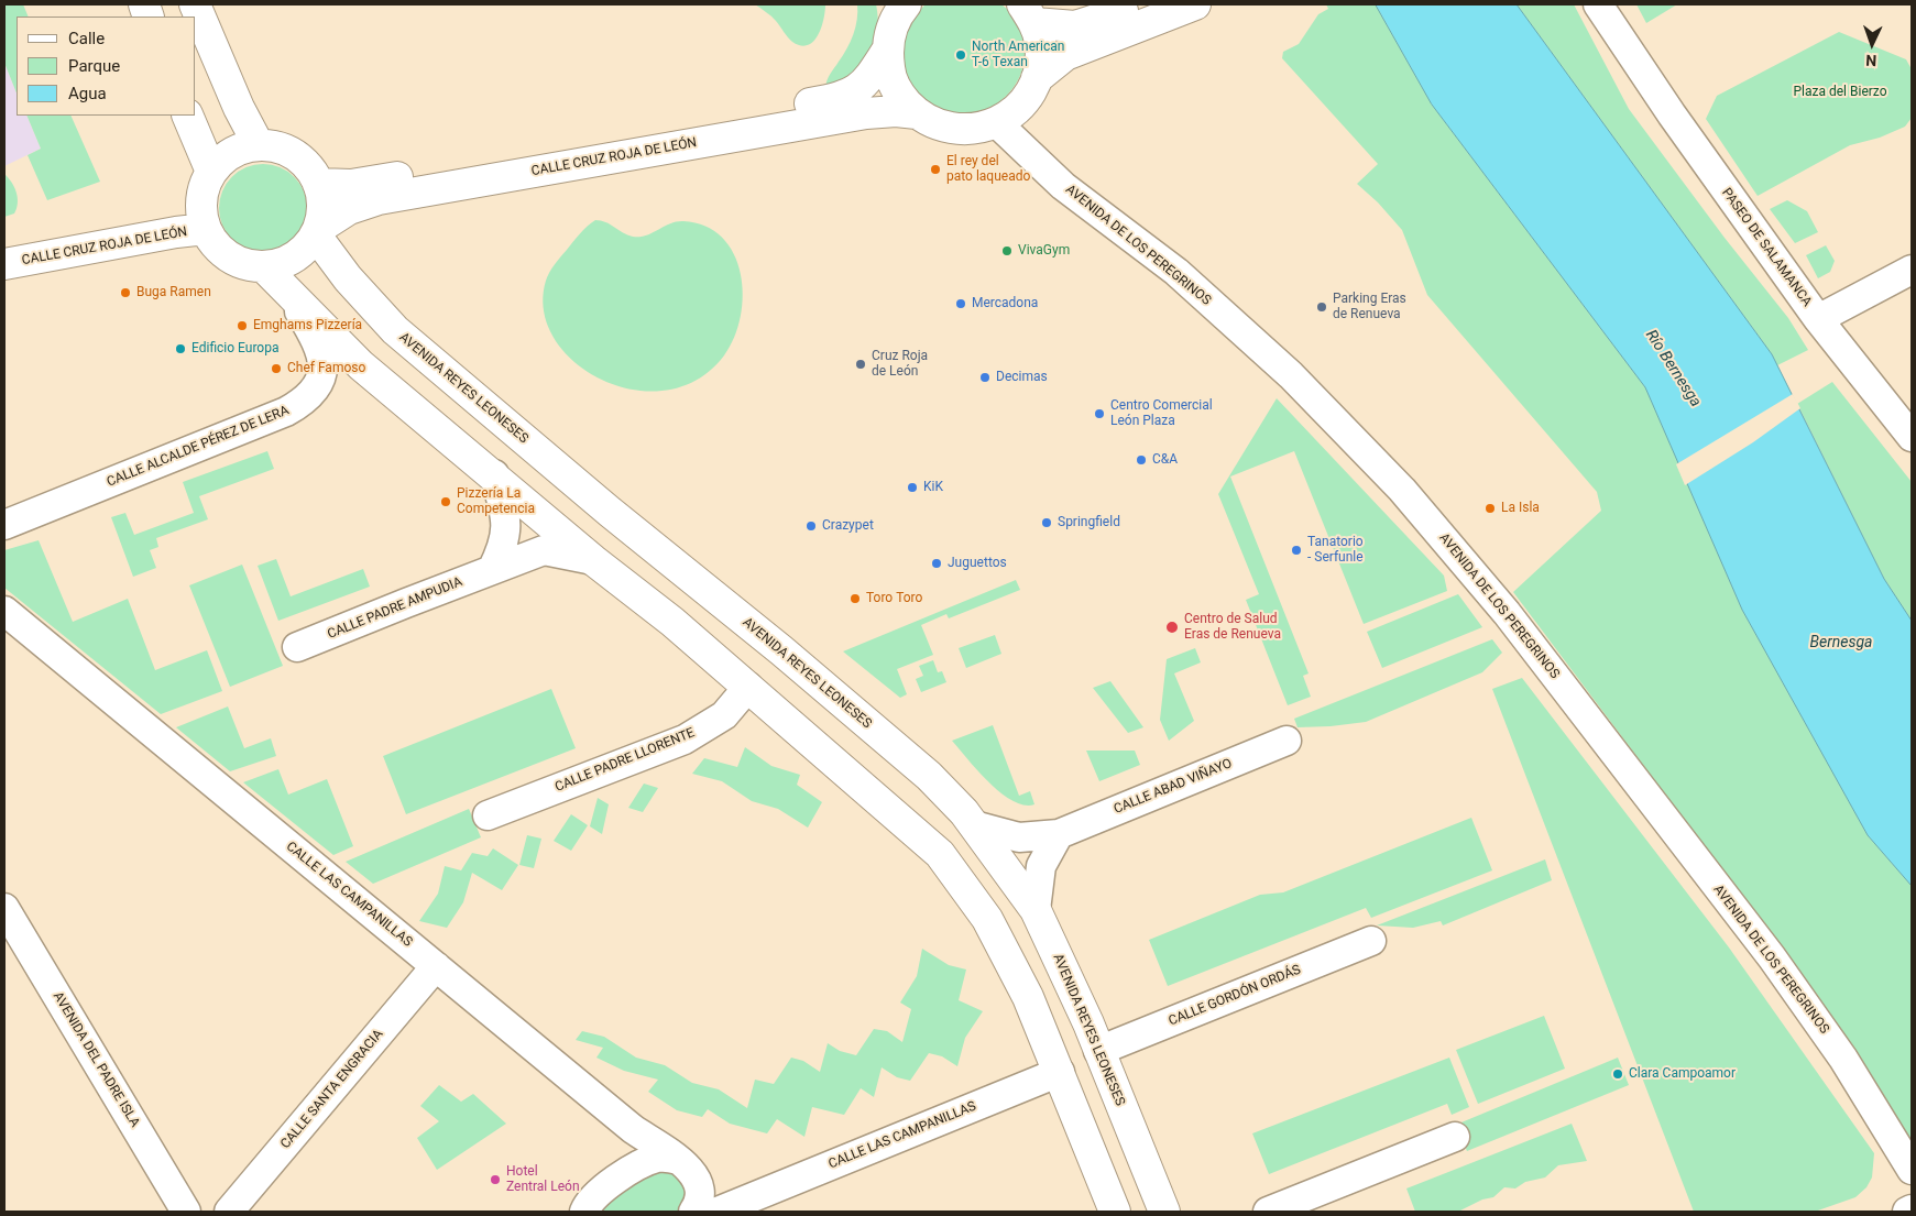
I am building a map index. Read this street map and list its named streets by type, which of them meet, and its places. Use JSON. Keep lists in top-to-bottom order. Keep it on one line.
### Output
{"streets":{"main road":["CALLE CRUZ ROJA DE LEÓN","AVENIDA REYES LEONESES"],"street":["AVENIDA DE LOS PEREGRINOS","PASEO DE SALAMANCA","CALLE ALCALDE PÉREZ DE LERA","CALLE PADRE AMPUDIA","CALLE PADRE LLORENTE","CALLE ABAD VIÑAYO","CALLE LAS CAMPANILLAS","CALLE GORDÓN ORDÁS","AVENIDA DEL PADRE ISLA","CALLE SANTA ENGRACIA"]},"crossings":[["CALLE CRUZ ROJA DE LEÓN","AVENIDA REYES LEONESES"],["AVENIDA REYES LEONESES","CALLE ABAD VIÑAYO"],["AVENIDA REYES LEONESES","CALLE GORDÓN ORDÁS"],["CALLE LAS CAMPANILLAS","CALLE SANTA ENGRACIA"]],"water":["Río Bernesga","Bernesga"],"parks":["Plaza del Bierzo"],"places":["North American T-6 Texan","El rey del pato laqueado","VivaGym","Buga Ramen","Mercadona","Parking Eras de Renueva","Emghams Pizzería","Edificio Europa","Cruz Roja de León","Chef Famoso","Decimas","Centro Comercial León Plaza","C&A","KiK","Pizzería La Competencia","La Isla","Springfield","Crazypet","Tanatorio - Serfunle","Juguettos","Toro Toro","Centro de Salud Eras de Renueva","Clara Campoamor","Hotel Zentral León"],"legend":["Calle","Parque","Agua"],"north":"bottom"}
